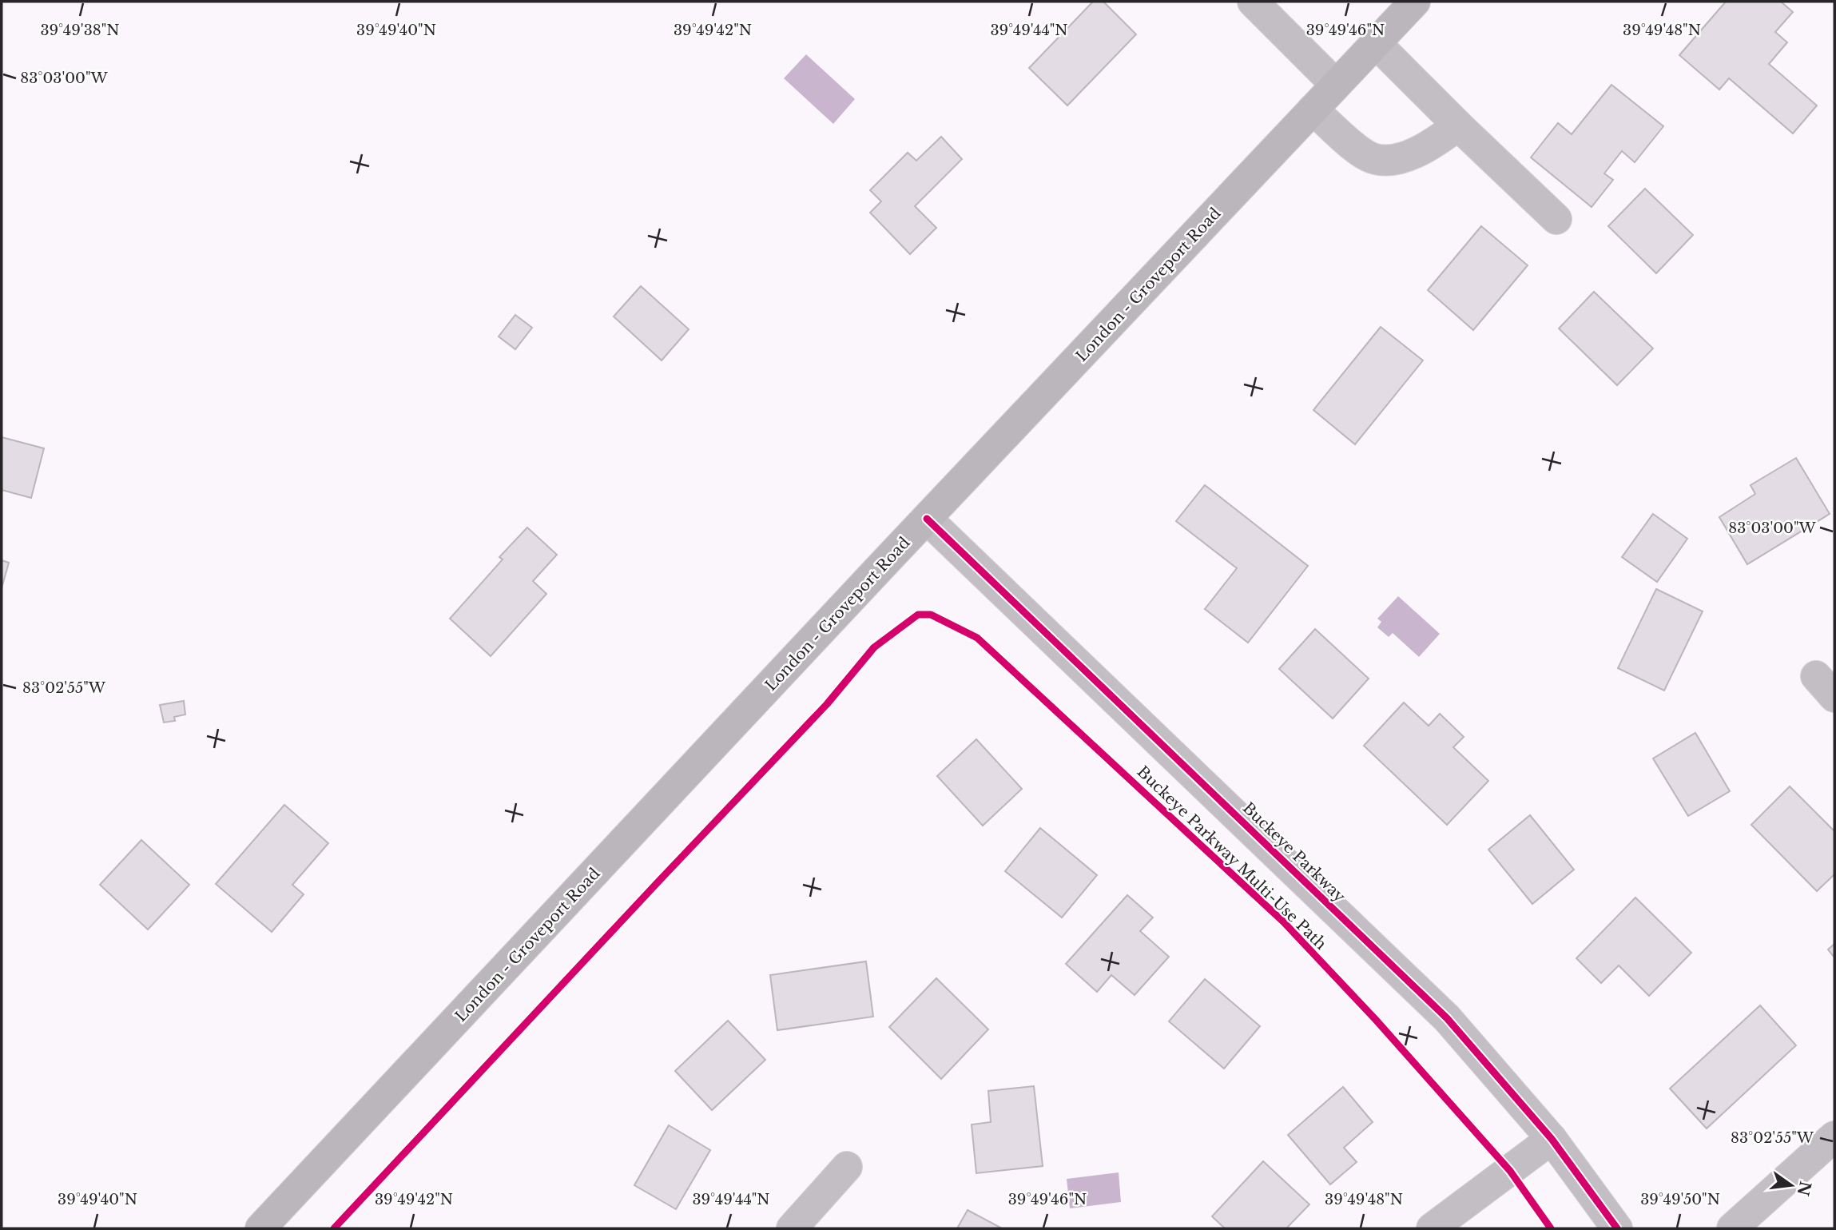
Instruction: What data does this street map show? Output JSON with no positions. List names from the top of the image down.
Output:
{
  "streets": {
    "main road": ["London - Groveport Road"],
    "street": ["Buckeye Parkway"],
    "cycle path": ["Buckeye Parkway Multi-Use Path"]
  },
  "crossings": [
    ["London - Groveport Road", "Buckeye Parkway"]
  ],
  "north": "right",
  "coordinates": [
    "39°49'38\"N",
    "39°49'40\"N",
    "39°49'42\"N",
    "39°49'44\"N",
    "39°49'46\"N",
    "39°49'48\"N",
    "83°03'00\"W",
    "83°02'55\"W",
    "39°49'50\"N"
  ]
}
